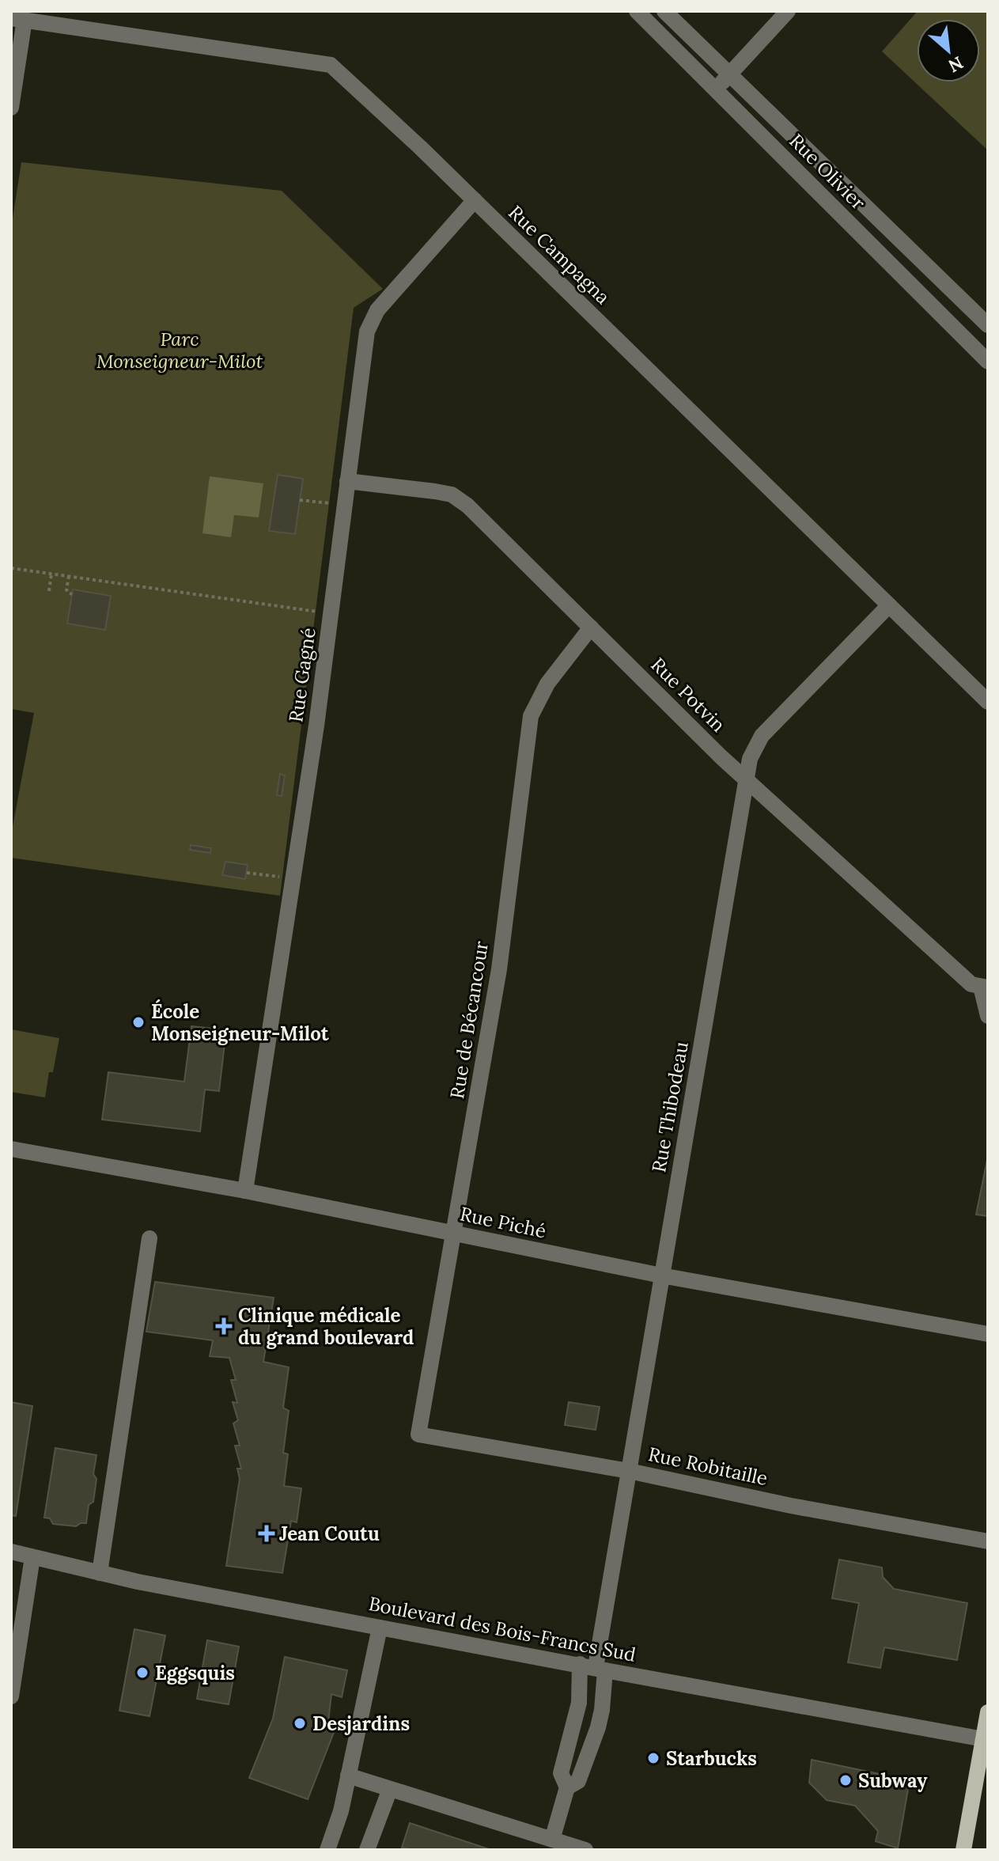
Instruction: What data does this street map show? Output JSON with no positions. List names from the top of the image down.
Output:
{
  "streets": {
    "street": [
      "Rue Olivier",
      "Rue Campagna",
      "Rue Gagné",
      "Rue Potvin",
      "Rue de Bécancour",
      "Rue Thibodeau",
      "Rue Piché",
      "Rue Robitaille",
      "Boulevard des Bois-Francs Sud"
    ]
  },
  "crossings": [
    ["Rue Campagna", "Rue Gagné"],
    ["Rue Campagna", "Rue Thibodeau"],
    ["Rue Gagné", "Rue Potvin"],
    ["Rue Gagné", "Rue Piché"],
    ["Rue Potvin", "Rue de Bécancour"],
    ["Rue Potvin", "Rue Thibodeau"],
    ["Rue de Bécancour", "Rue Piché"],
    ["Rue de Bécancour", "Rue Robitaille"],
    ["Rue Thibodeau", "Rue Piché"],
    ["Rue Thibodeau", "Rue Robitaille"],
    ["Rue Thibodeau", "Boulevard des Bois-Francs Sud"]
  ],
  "parks": ["Parc Monseigneur-Milot"],
  "places": {
    "other": [
      "École Monseigneur-Milot",
      "Eggsquis",
      "Desjardins",
      "Starbucks",
      "Subway"
    ],
    "health": ["Clinique médicale du grand boulevard", "Jean Coutu"]
  },
  "north": "bottom right"
}
